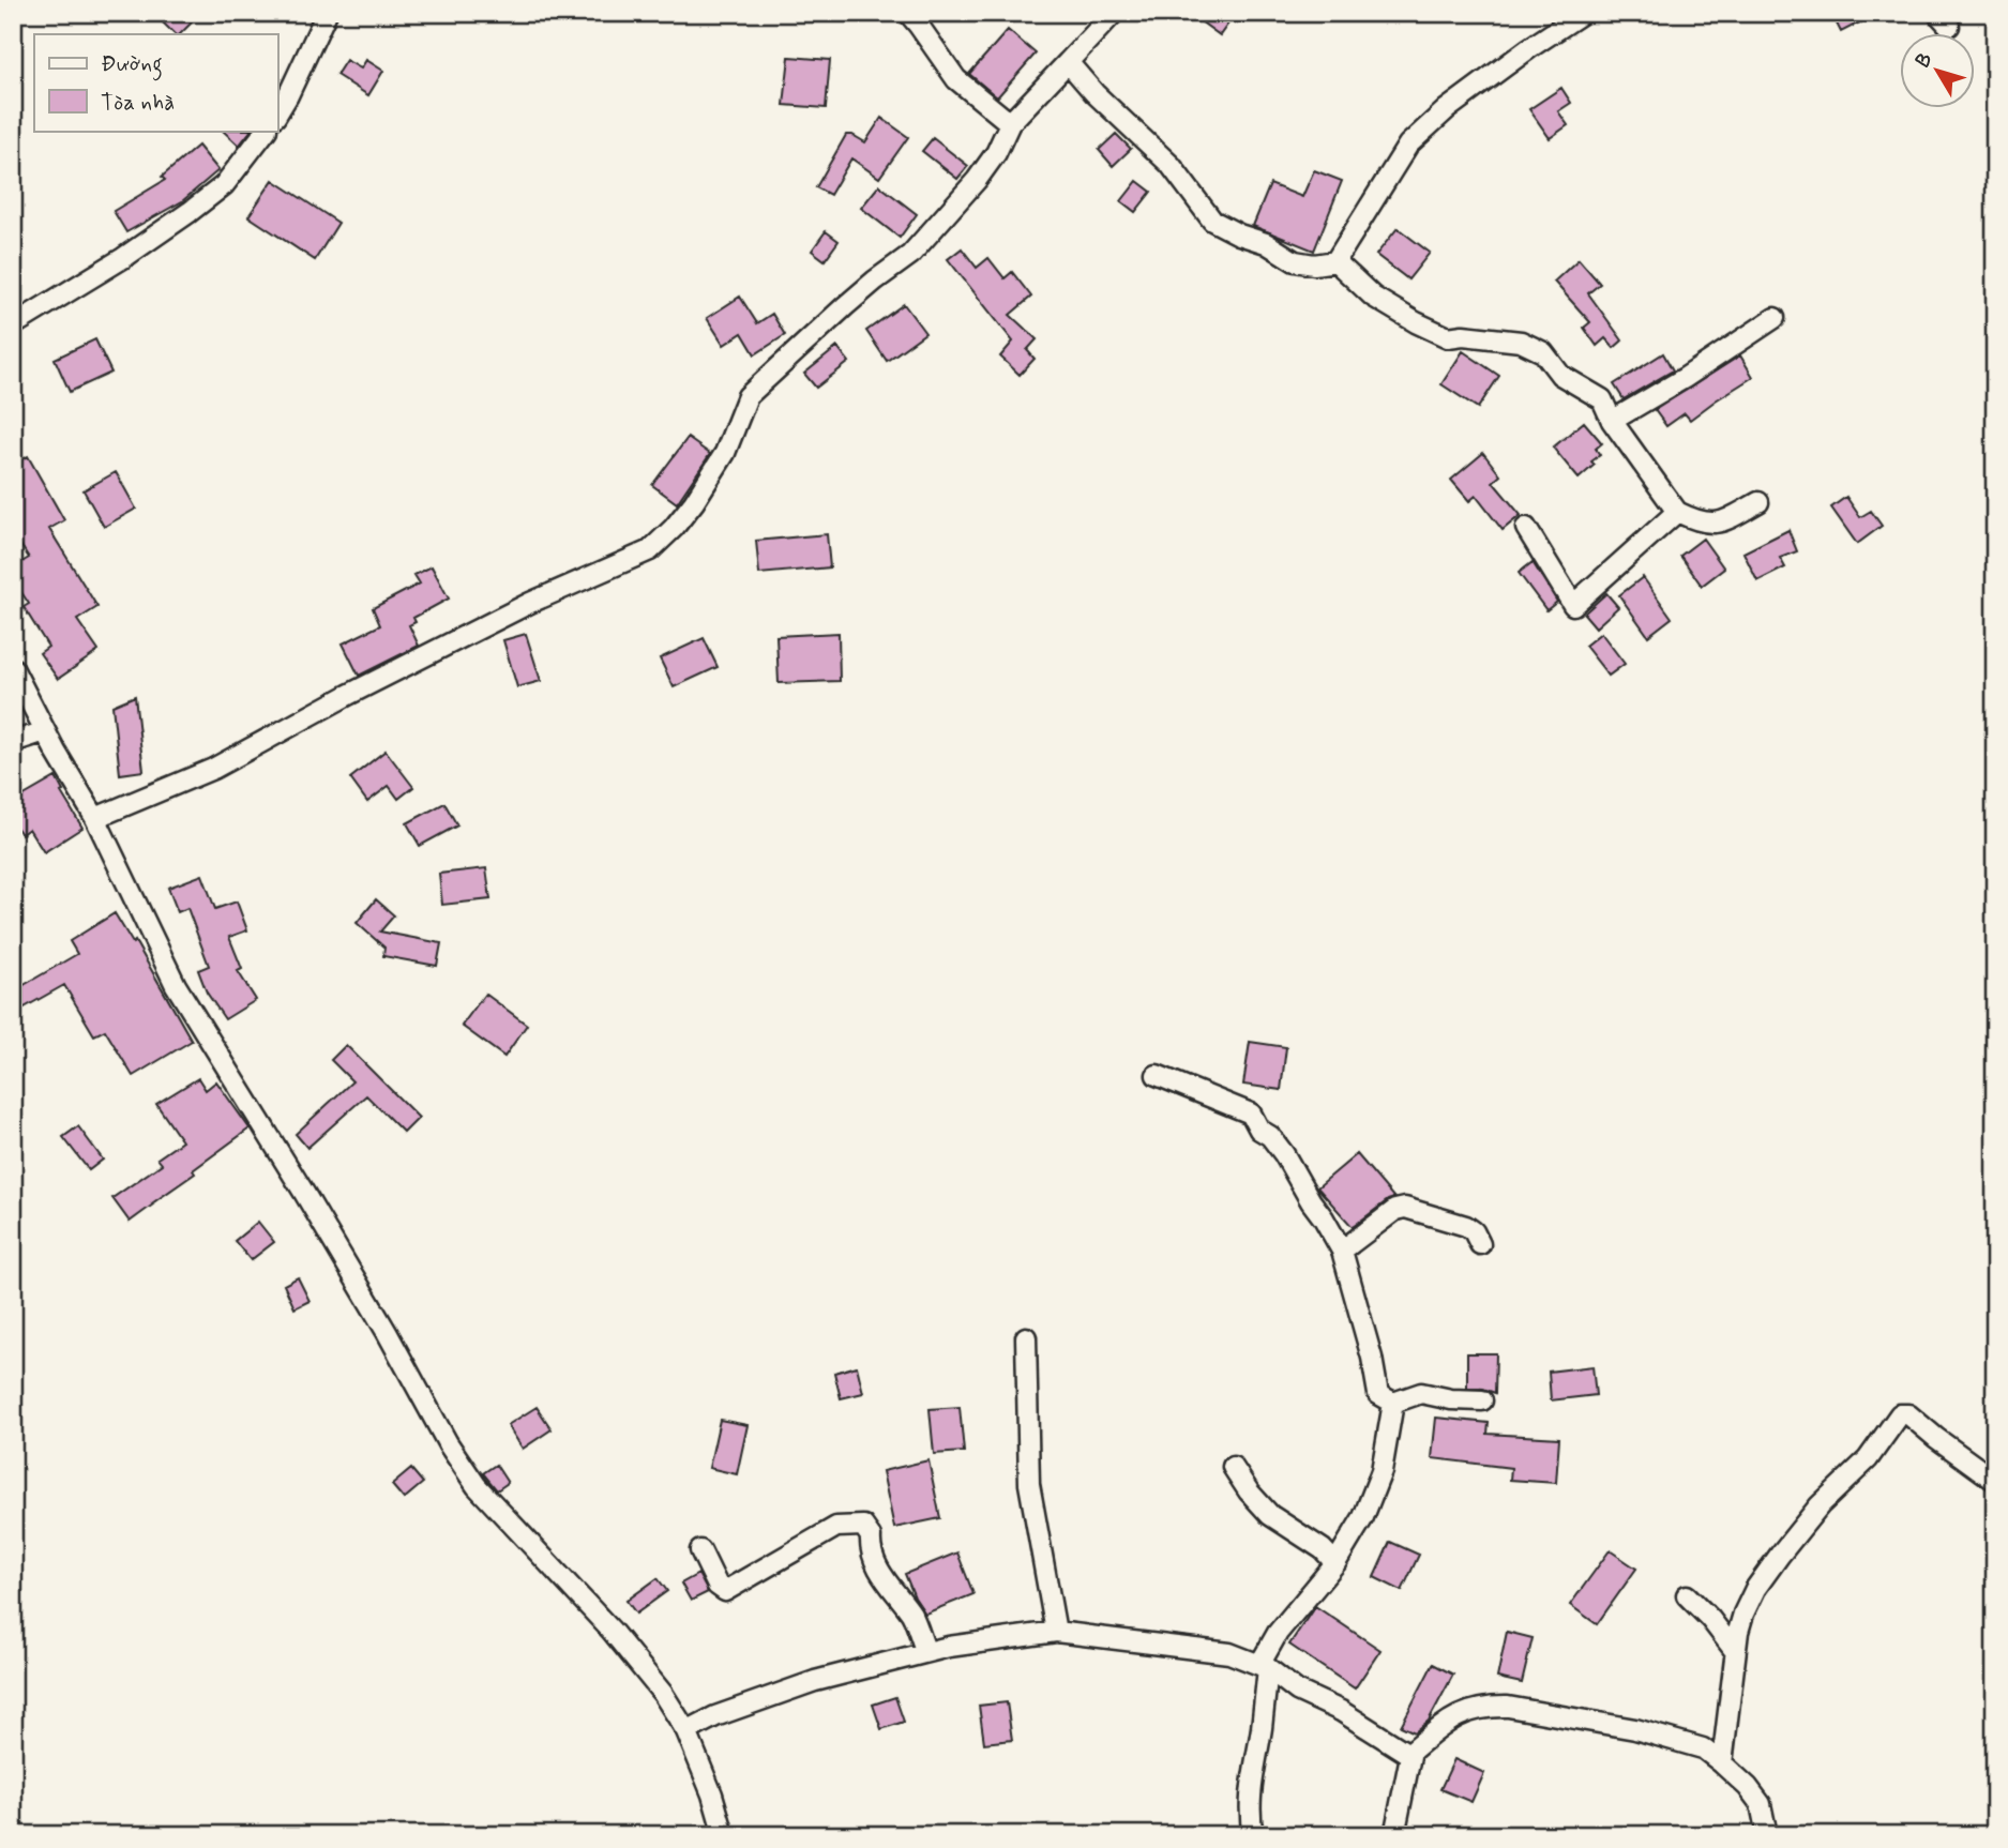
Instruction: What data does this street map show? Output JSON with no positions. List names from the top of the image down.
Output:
{
  "legend": ["Đường", "Tòa nhà"],
  "north": "top left"
}
